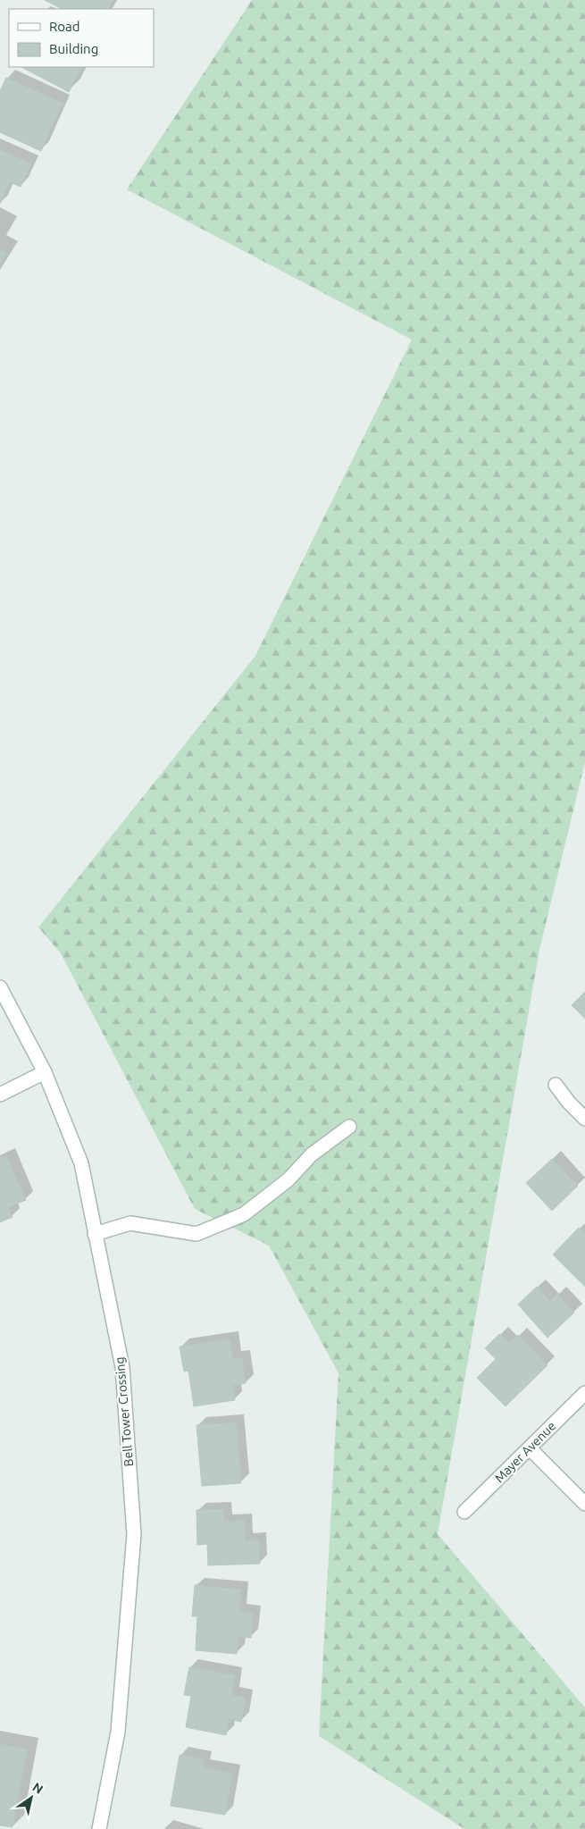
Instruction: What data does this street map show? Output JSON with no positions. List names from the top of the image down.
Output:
{
  "streets": {
    "street": ["Bell Tower Crossing", "Mayer Avenue"]
  },
  "legend": ["Road", "Building"],
  "north": "top right"
}
